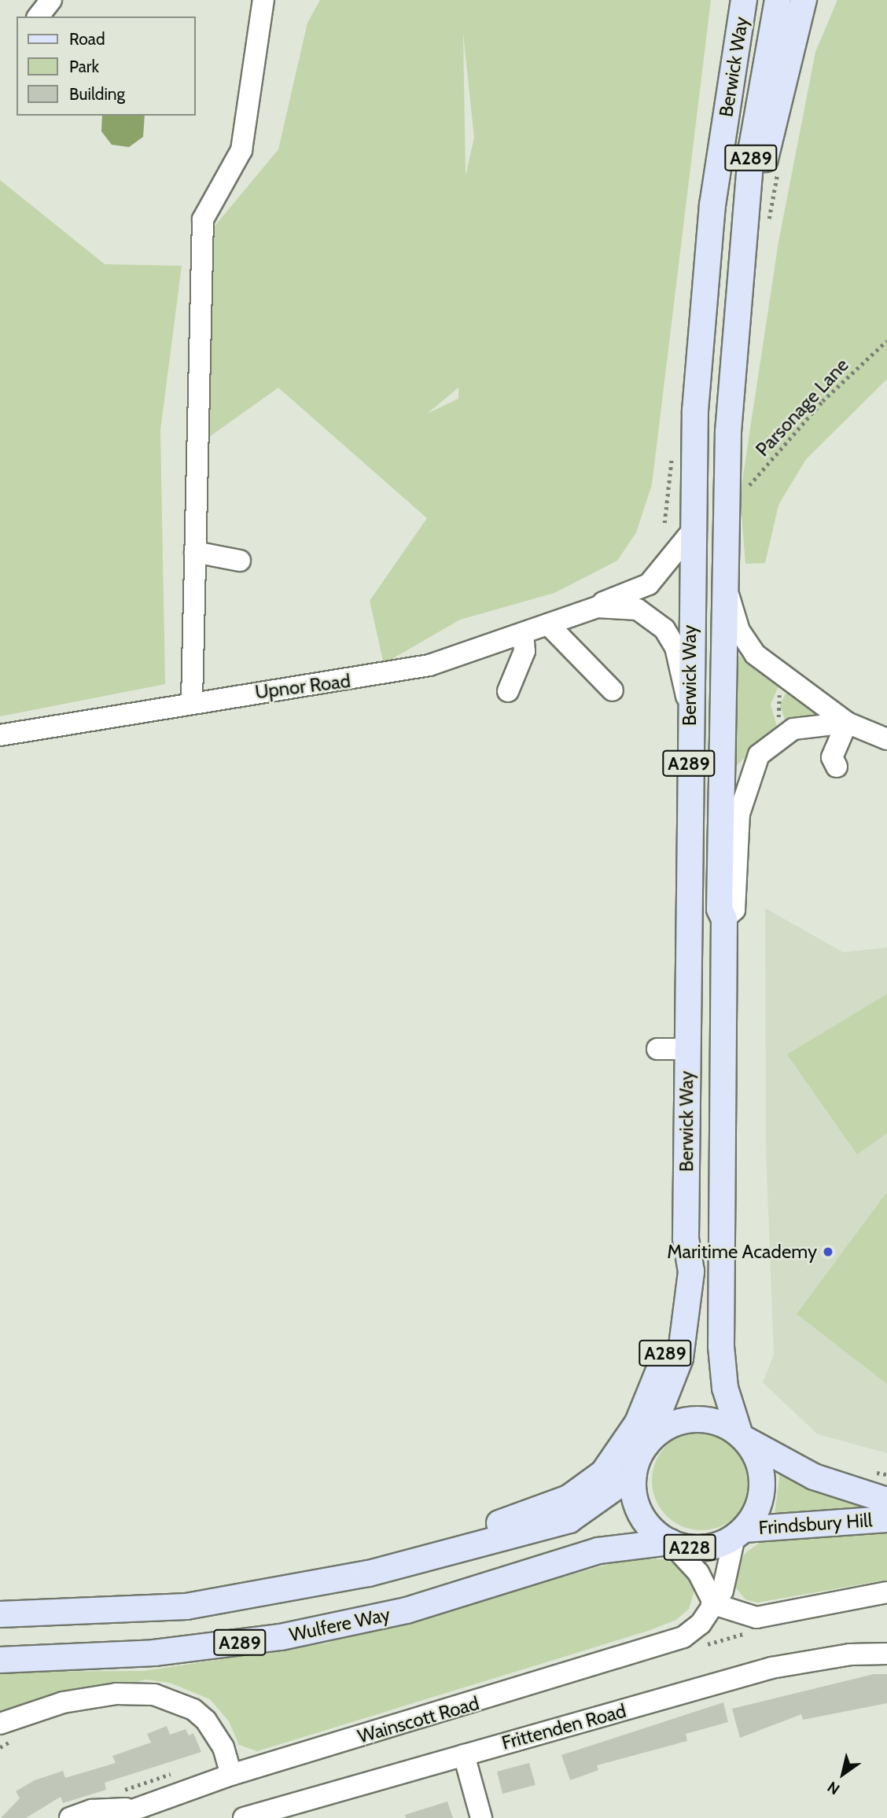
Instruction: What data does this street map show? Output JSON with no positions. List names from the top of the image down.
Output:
{
  "streets": {
    "main road": [
      "Berwick Way",
      "A289",
      "Frindsbury Hill",
      "A228",
      "Wulfere Way"
    ],
    "street": ["Upnor Road", "Wainscott Road", "Frittenden Road"],
    "path": ["Parsonage Lane"]
  },
  "crossings": [
    ["Berwick Way", "A289"],
    ["Berwick Way", "Upnor Road"],
    ["Berwick Way", "Frindsbury Hill"],
    ["Berwick Way", "A228"],
    ["Berwick Way", "Wulfere Way"],
    ["Berwick Way", "Wainscott Road"],
    ["A289", "Frindsbury Hill"],
    ["A289", "A228"],
    ["A289", "Wulfere Way"],
    ["A289", "Wainscott Road"],
    ["Frindsbury Hill", "A228"],
    ["Frindsbury Hill", "Wulfere Way"],
    ["Frindsbury Hill", "Wainscott Road"],
    ["A228", "Wulfere Way"],
    ["A228", "Wainscott Road"],
    ["Wulfere Way", "Wainscott Road"]
  ],
  "places": ["Maritime Academy"],
  "legend": ["Road", "Park", "Building"],
  "north": "bottom left"
}
